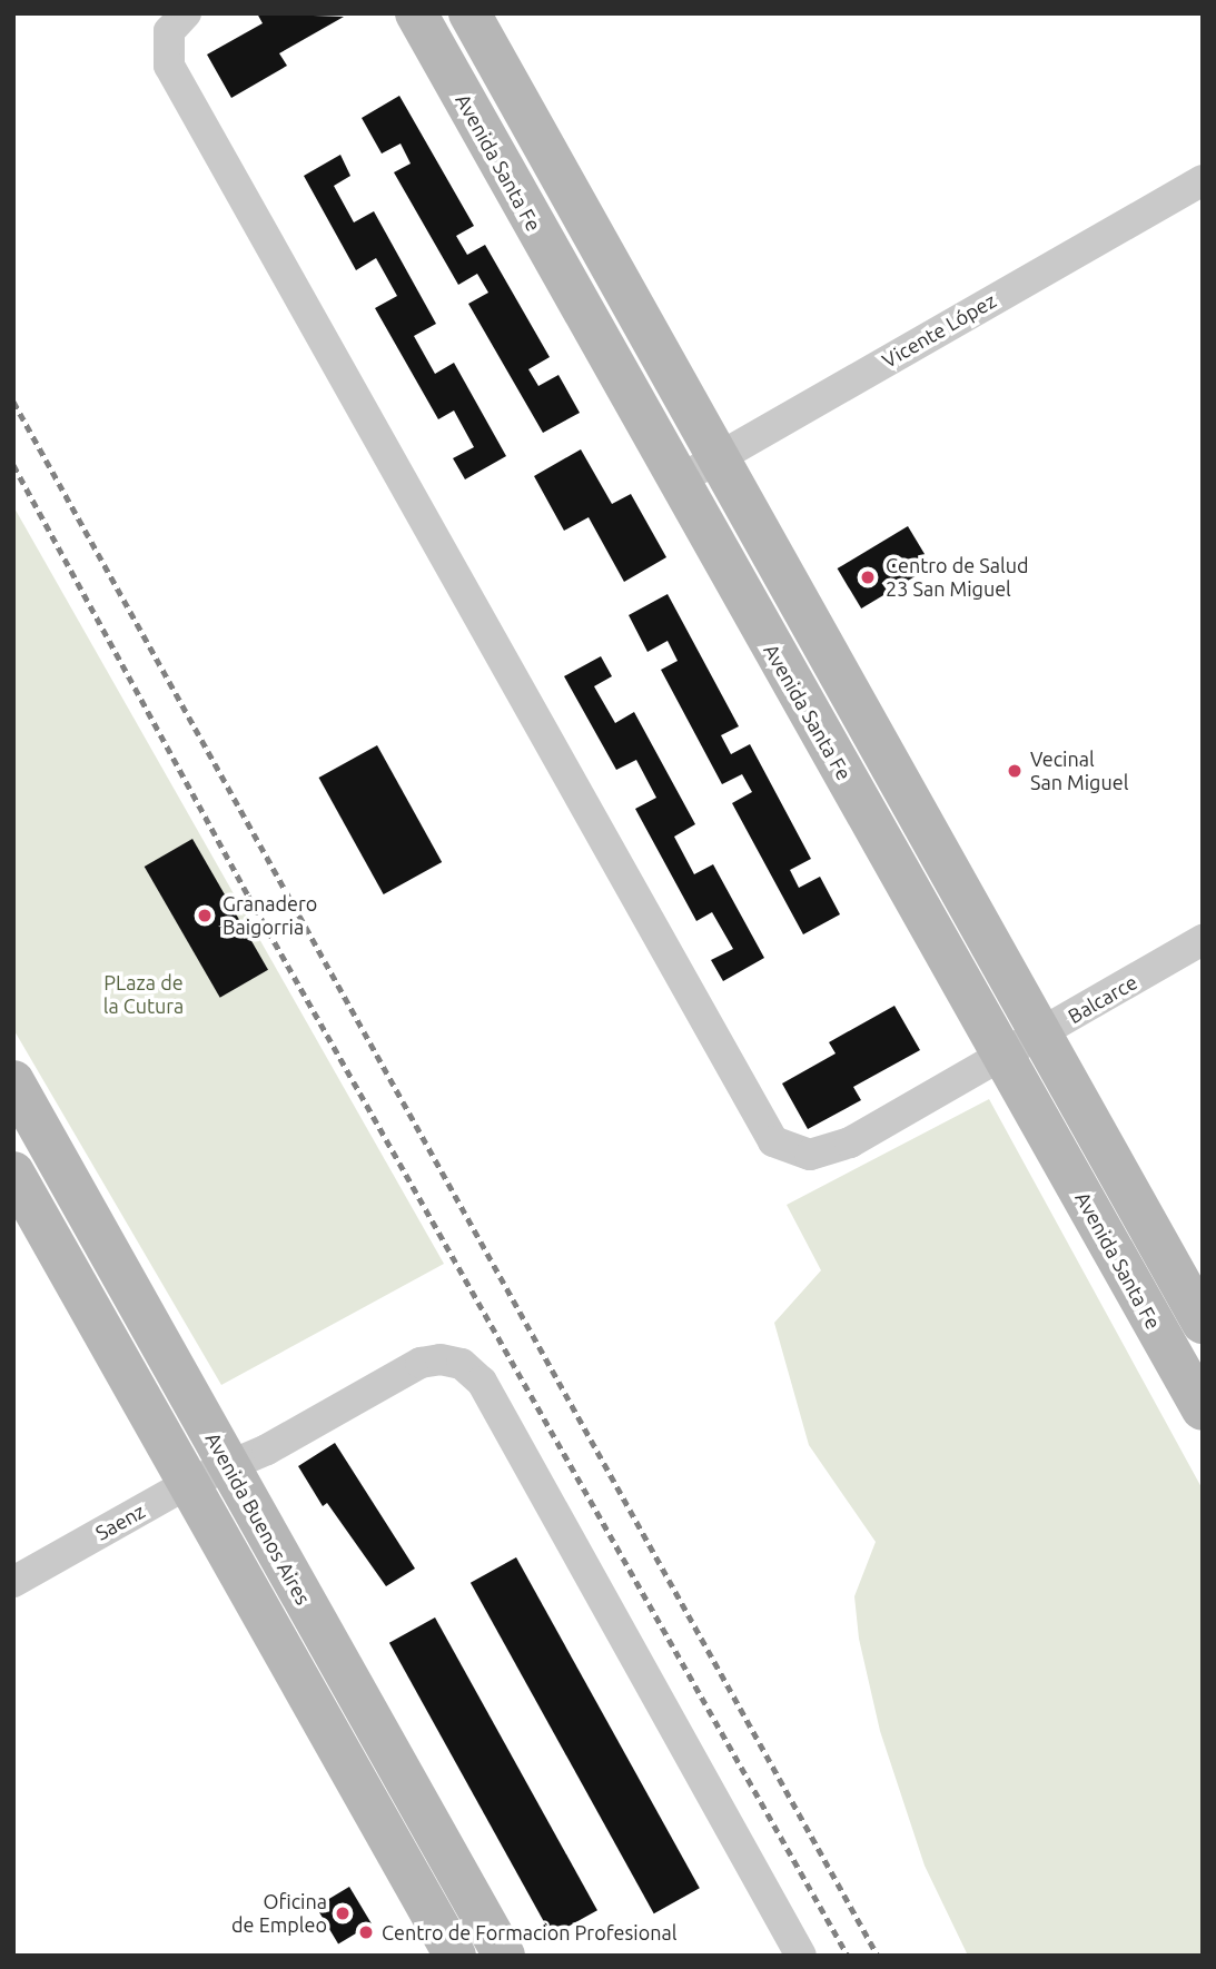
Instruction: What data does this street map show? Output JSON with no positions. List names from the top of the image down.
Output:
{
  "streets": {
    "main road": ["Avenida Santa Fe", "Avenida Buenos Aires"],
    "street": ["Vicente López", "Balcarce", "Saenz"]
  },
  "crossings": [
    ["Avenida Santa Fe", "Vicente López"],
    ["Avenida Santa Fe", "Balcarce"],
    ["Avenida Buenos Aires", "Saenz"]
  ],
  "parks": ["PLaza de la Cutura"],
  "places": [
    "Centro de Salud 23 San Miguel",
    "Vecinal San Miguel",
    "Granadero Baigorria",
    "Oficina de Empleo",
    "Centro de Formacion Profesional"
  ]
}
